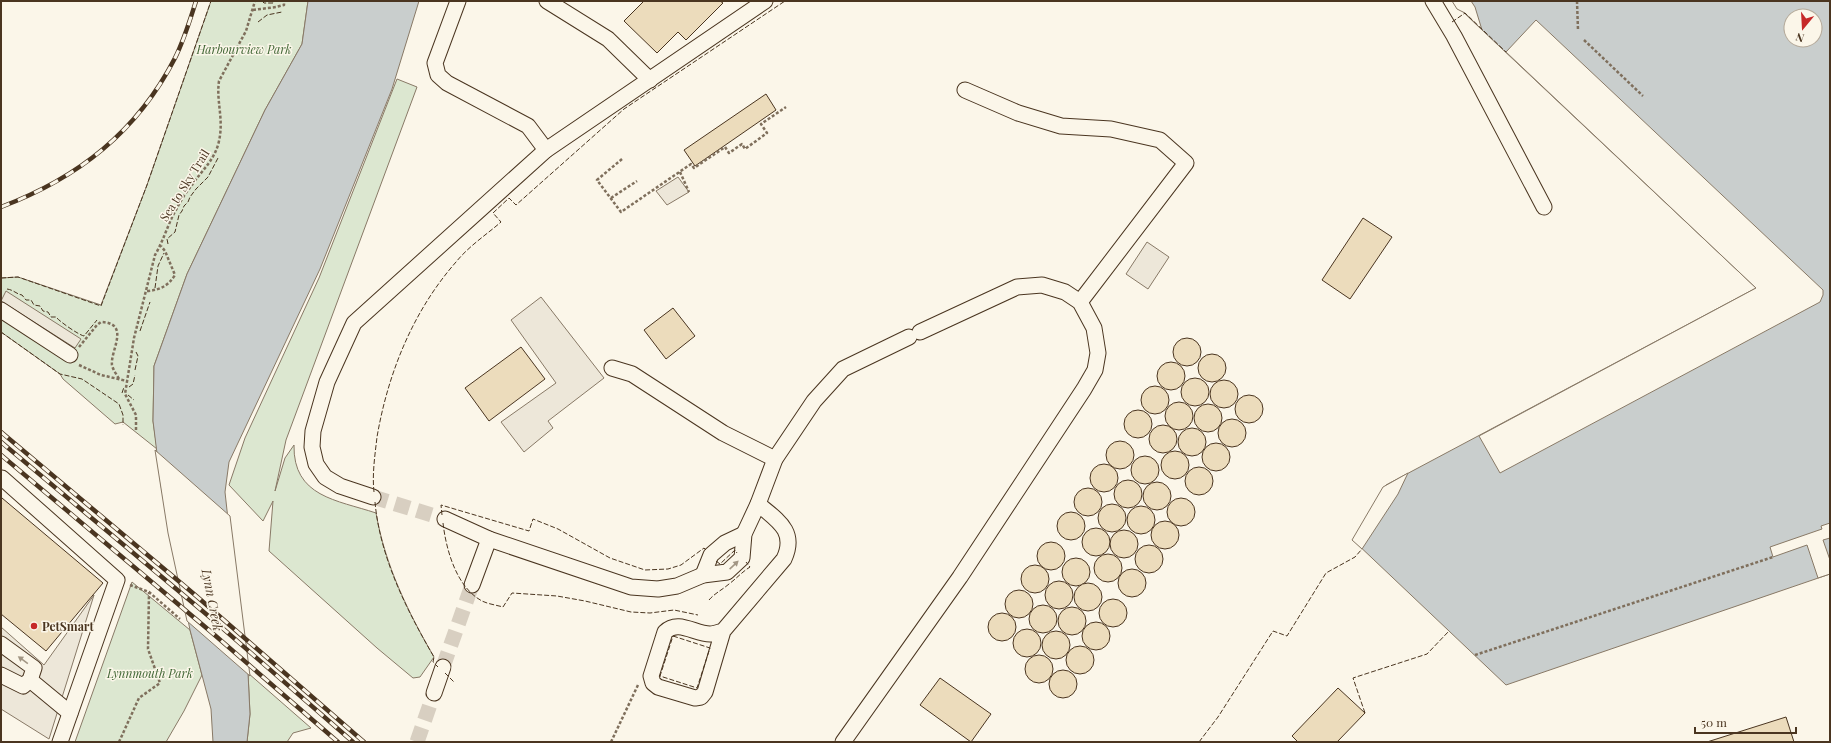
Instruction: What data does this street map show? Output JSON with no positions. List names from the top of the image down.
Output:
{
  "streets": {
    "path": ["Sea to Sky Trail"]
  },
  "water": ["Lynn Creek"],
  "parks": ["Harbourview Park", "Lynnmouth Park"],
  "places": ["PetSmart"],
  "scale_bar": "50 m",
  "north": "bottom"
}
